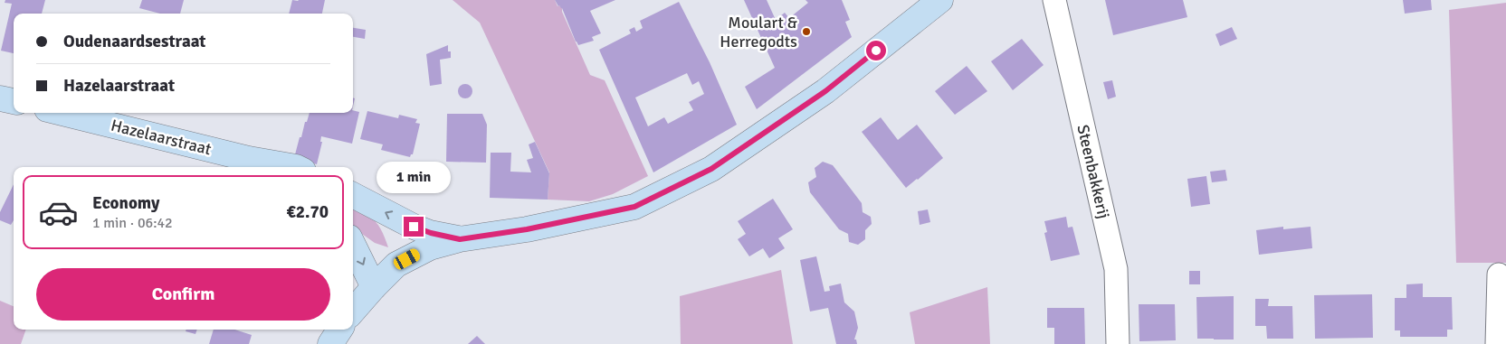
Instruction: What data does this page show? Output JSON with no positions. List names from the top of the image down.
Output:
{
  "streets": {
    "main road": ["Hazelaarstraat"],
    "street": ["Steenbakkerij"]
  },
  "places": ["Moulart & Herregodts"],
  "page": {
    "banner": ["Oudenaardsestraat", "Hazelaarstraat"],
    "bubble": "1 min",
    "list": [
      {
        "name": "Economy",
        "note": "1 min · 06:42",
        "value": "€2.70"
      }
    ],
    "buttons": "Confirm"
  }
}
